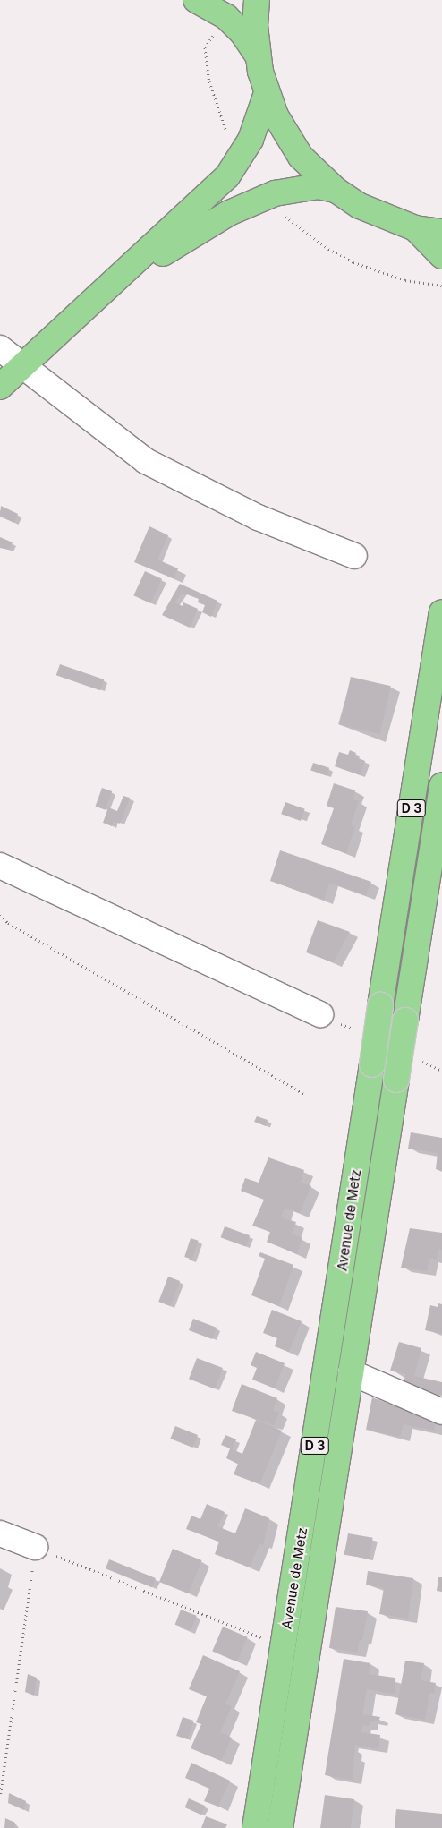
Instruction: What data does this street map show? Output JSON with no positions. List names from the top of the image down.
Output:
{
  "streets": {
    "main road": ["D 3", "Avenue de Metz"]
  }
}
